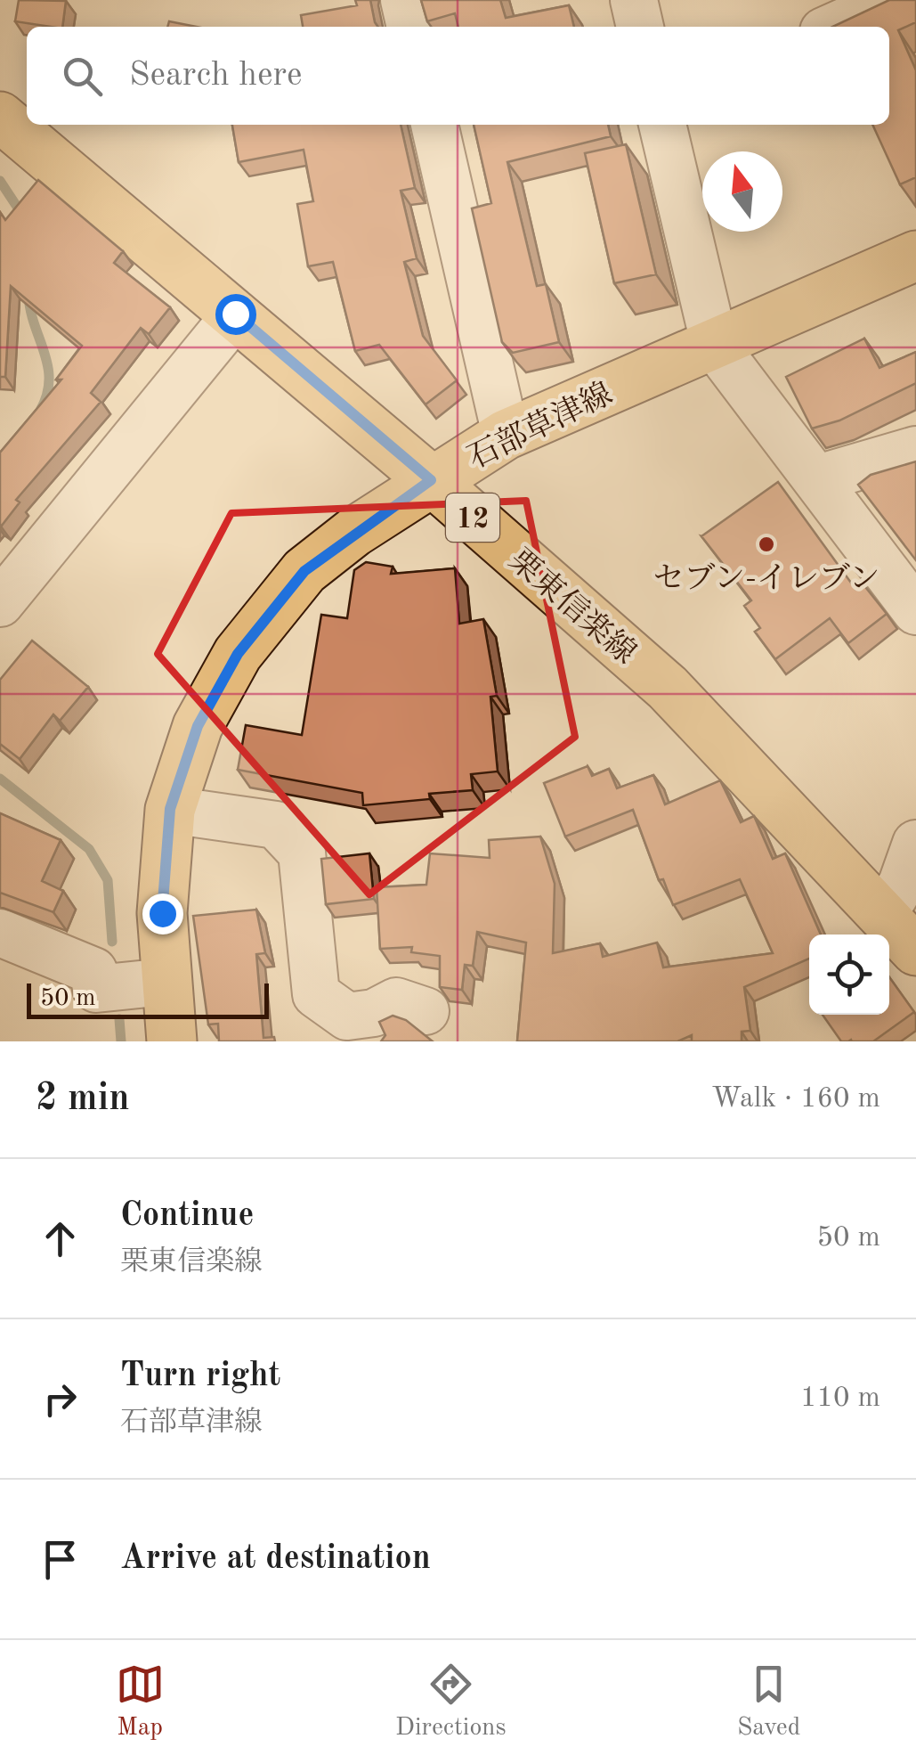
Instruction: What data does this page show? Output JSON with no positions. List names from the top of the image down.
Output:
{
  "streets": {
    "main road": ["石部草津線", "12", "栗東信楽線"]
  },
  "crossings": [
    ["石部草津線", "栗東信楽線"]
  ],
  "places": ["セブン-イレブン"],
  "scale_bar": "50 m",
  "north": "top",
  "page": {
    "search": "Search here",
    "scale": "50 m",
    "heading": ["2 min", "Walk · 160 m"],
    "list": [
      ["Continue", "栗東信楽線", "50 m"],
      ["Turn right", "石部草津線", "110 m"],
      "Arrive at destination"
    ],
    "nav": ["Map", "Directions", "Saved"]
  }
}
